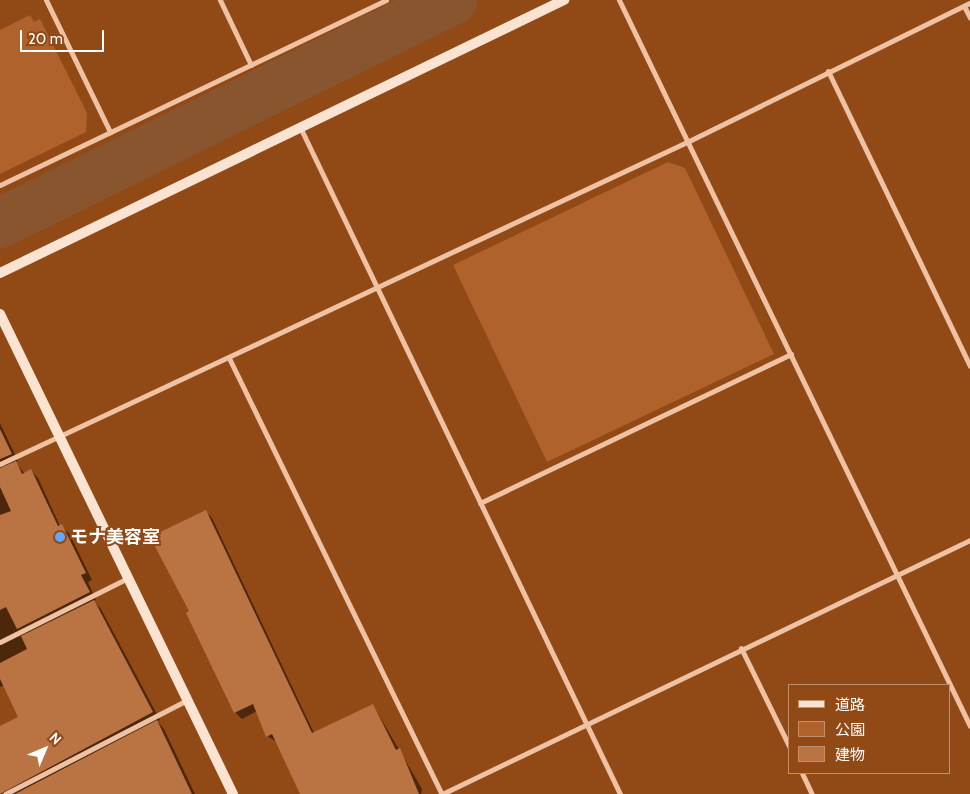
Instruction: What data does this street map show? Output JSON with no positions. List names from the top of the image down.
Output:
{
  "places": ["モナ美容室"],
  "legend": ["道路", "公園", "建物"],
  "scale_bar": "20 m",
  "north": "top right"
}
